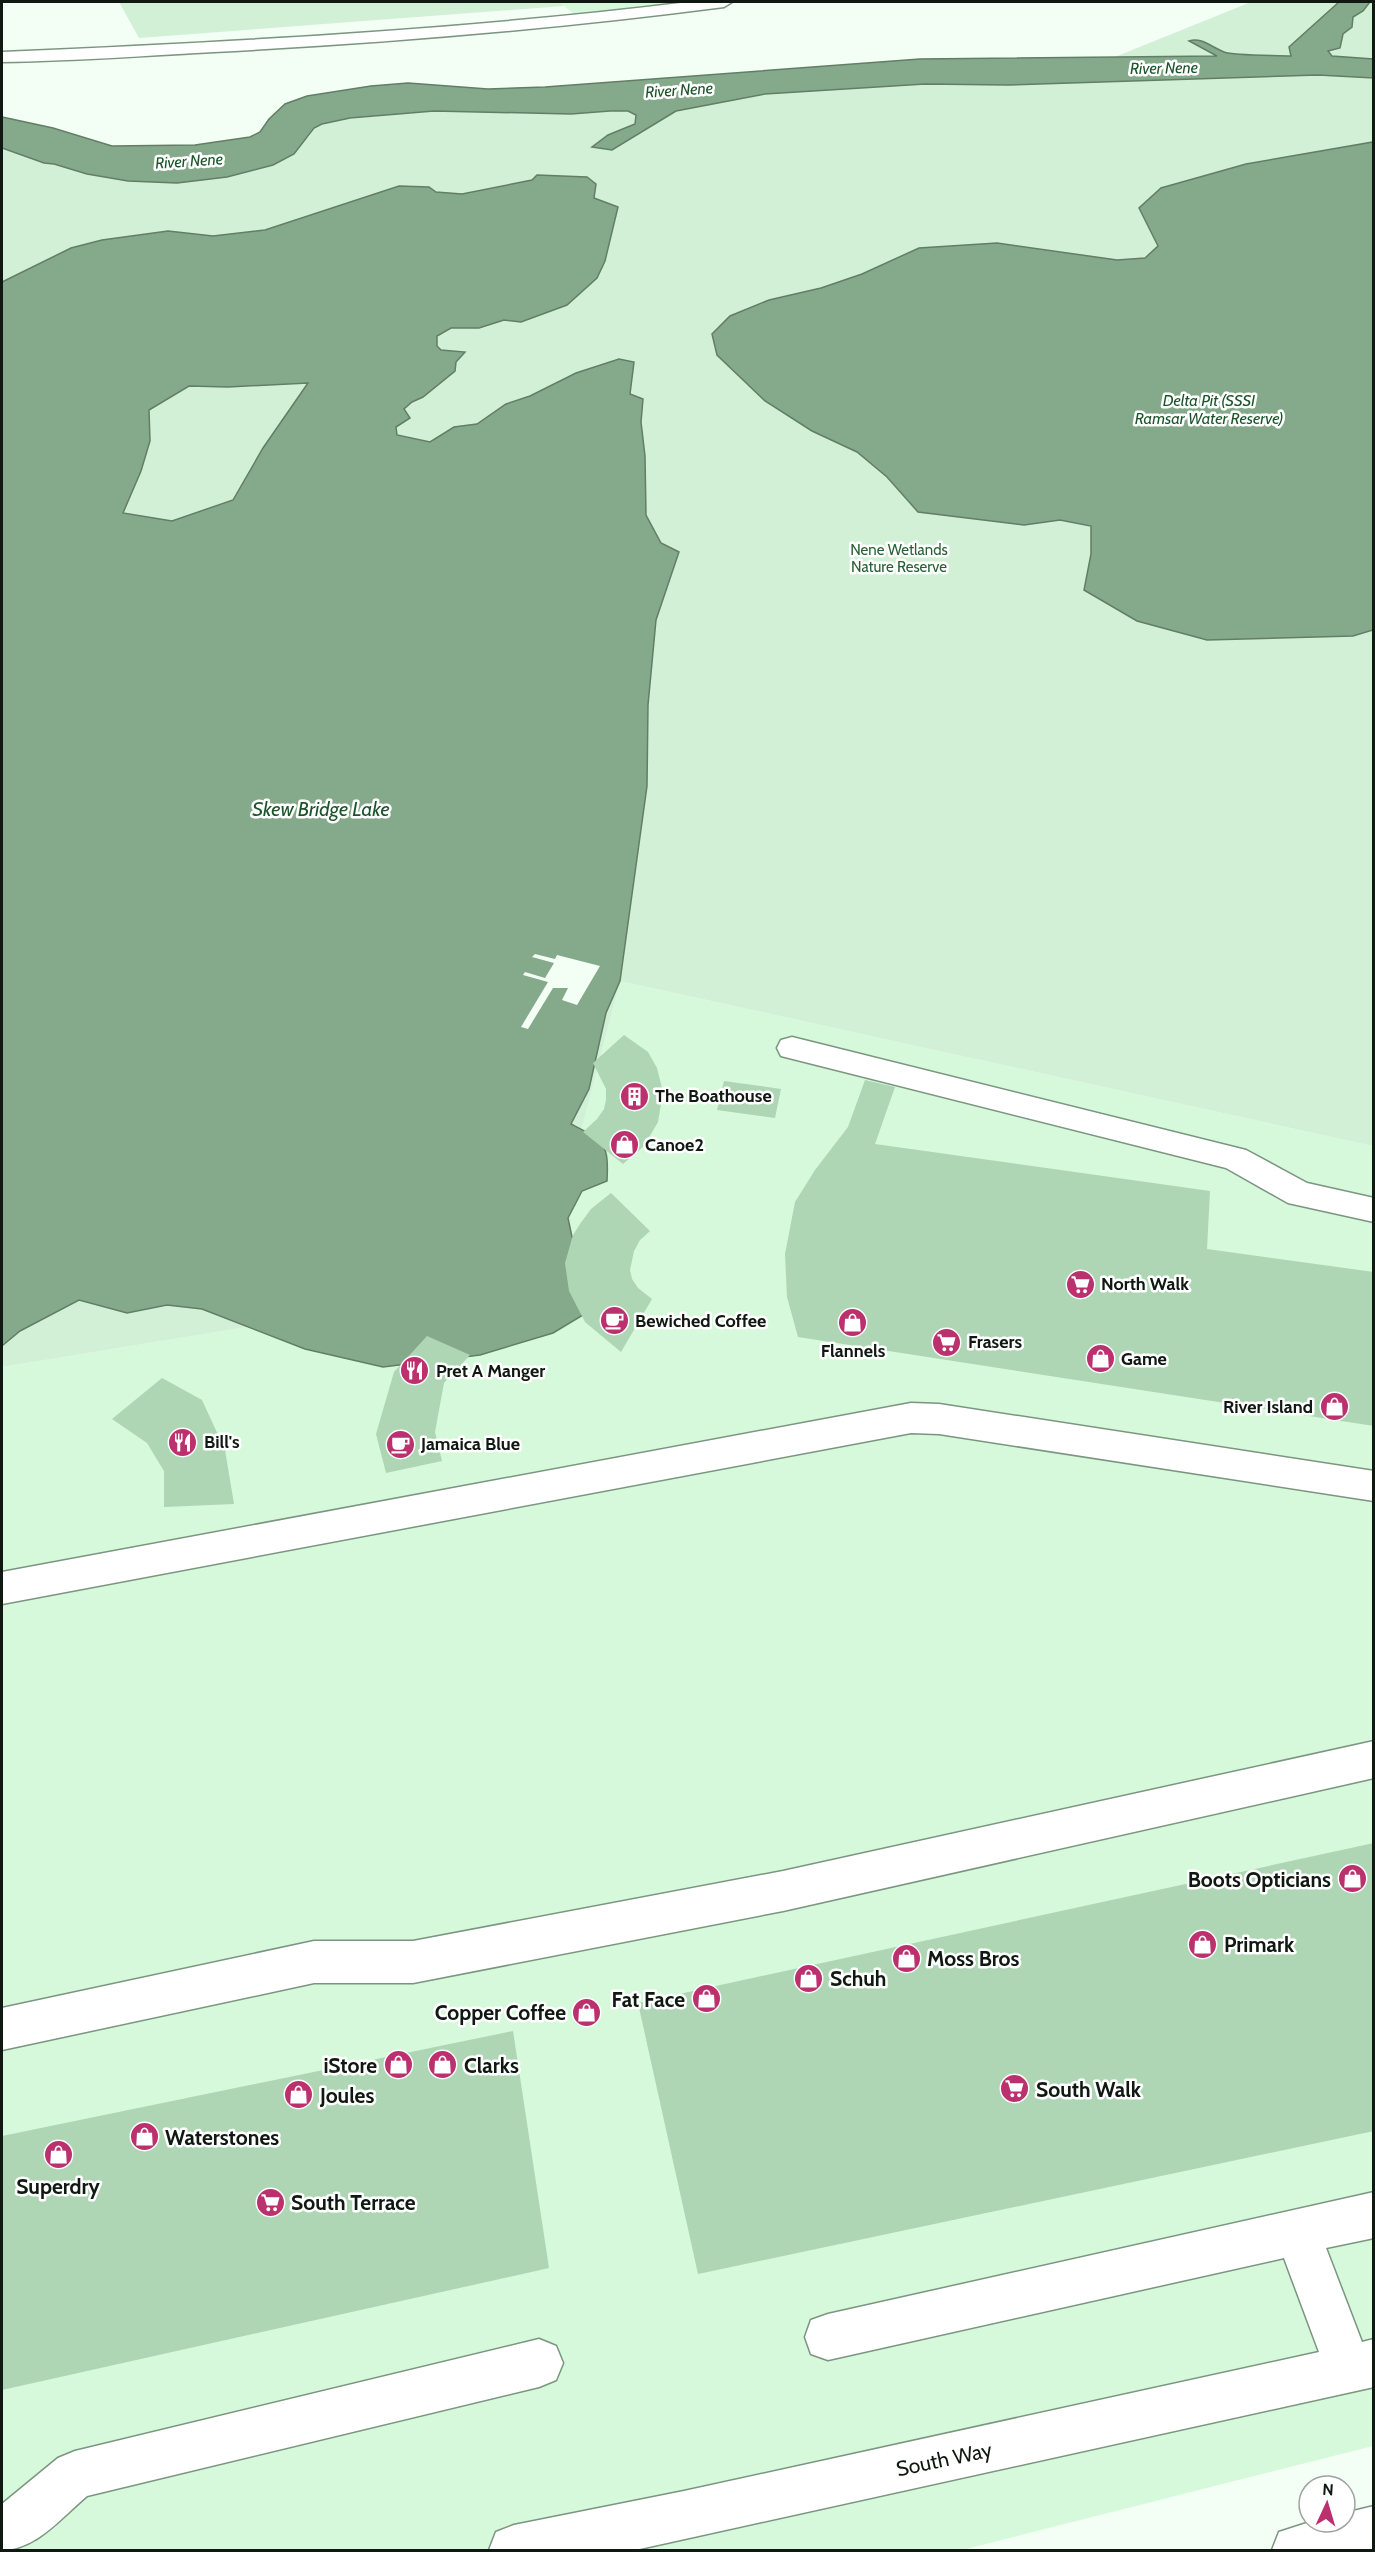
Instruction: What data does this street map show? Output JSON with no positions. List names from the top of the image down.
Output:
{
  "streets": {
    "main road": ["South Way"]
  },
  "water": ["River Nene", "Delta Pit (SSSI Ramsar Water Reserve)", "Skew Bridge Lake"],
  "parks": ["Nene Wetlands Nature Reserve"],
  "places": {
    "building": ["The Boathouse"],
    "shop": [
      "Canoe2",
      "Flannels",
      "Game",
      "River Island",
      "Boots Opticians",
      "Primark",
      "Moss Bros",
      "Schuh",
      "Fat Face",
      "Copper Coffee",
      "iStore",
      "Clarks",
      "Joules",
      "Waterstones",
      "Superdry"
    ],
    "supermarket": [
      "North Walk",
      "Frasers",
      "South Walk",
      "South Terrace"
    ],
    "cafe": ["Bewiched Coffee", "Jamaica Blue"],
    "restaurant": ["Pret A Manger", "Bill's"]
  },
  "north": "top"
}
